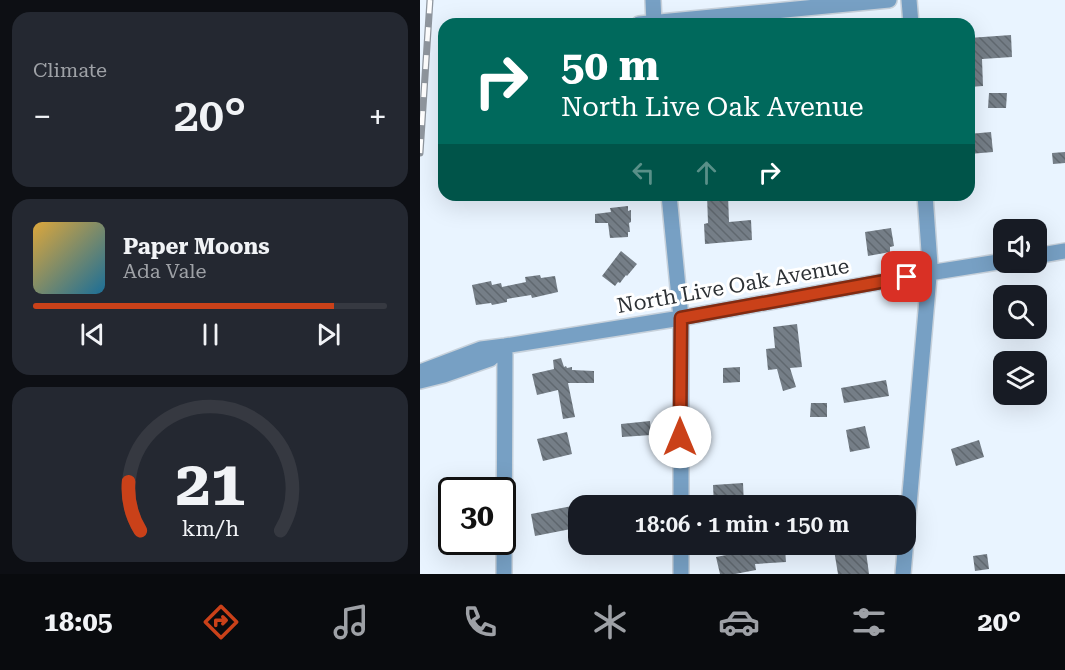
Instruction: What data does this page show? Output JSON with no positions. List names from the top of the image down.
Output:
{
  "streets": {
    "street": ["North Live Oak Avenue"]
  },
  "page": {
    "tile": "Climate",
    "turn": ["50 m", "North Live Oak Avenue"],
    "heat": ["−", "20°", "+"],
    "song": ["Paper Moons", "Ada Vale"],
    "limit": "30",
    "trip": "18:06 · 1 min · 150 m",
    "tabs": ["18:05", "20°"],
    "gauge": ["21", "km/h"]
  }
}
